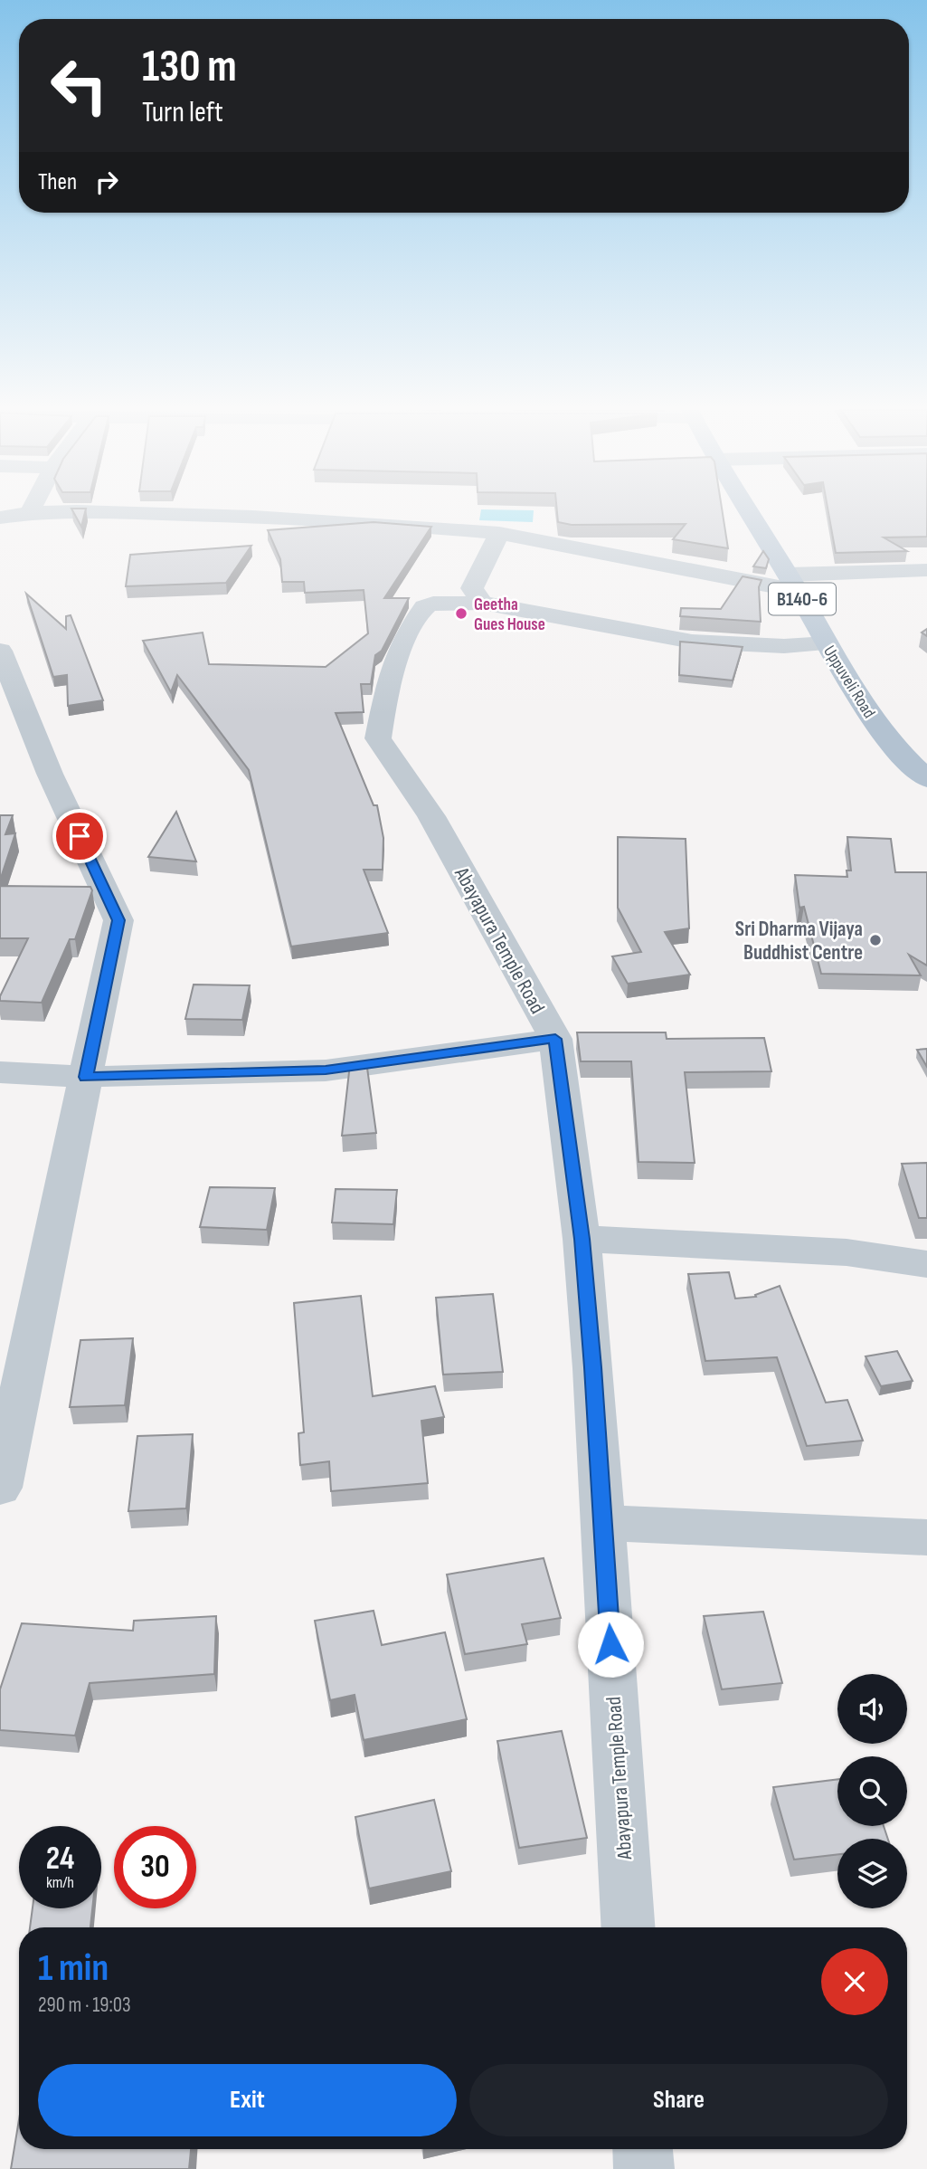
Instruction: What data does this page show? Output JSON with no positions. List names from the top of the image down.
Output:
{
  "streets": {
    "main road": ["B140-6", "Uppuveli Road"],
    "street": ["Abayapura Temple Road"]
  },
  "crossings": [
    ["Uppuveli Road", "Abayapura Temple Road"]
  ],
  "places": ["Geetha Gues House", "Sri Dharma Vijaya Buddhist Centre"],
  "page": {
    "turn": ["130 m", "Turn left"],
    "then": "Then",
    "speed": "24 km/h",
    "limit": "30",
    "heading": ["1 min", "290 m · 19:03"],
    "buttons": ["Exit", "Share"]
  }
}
